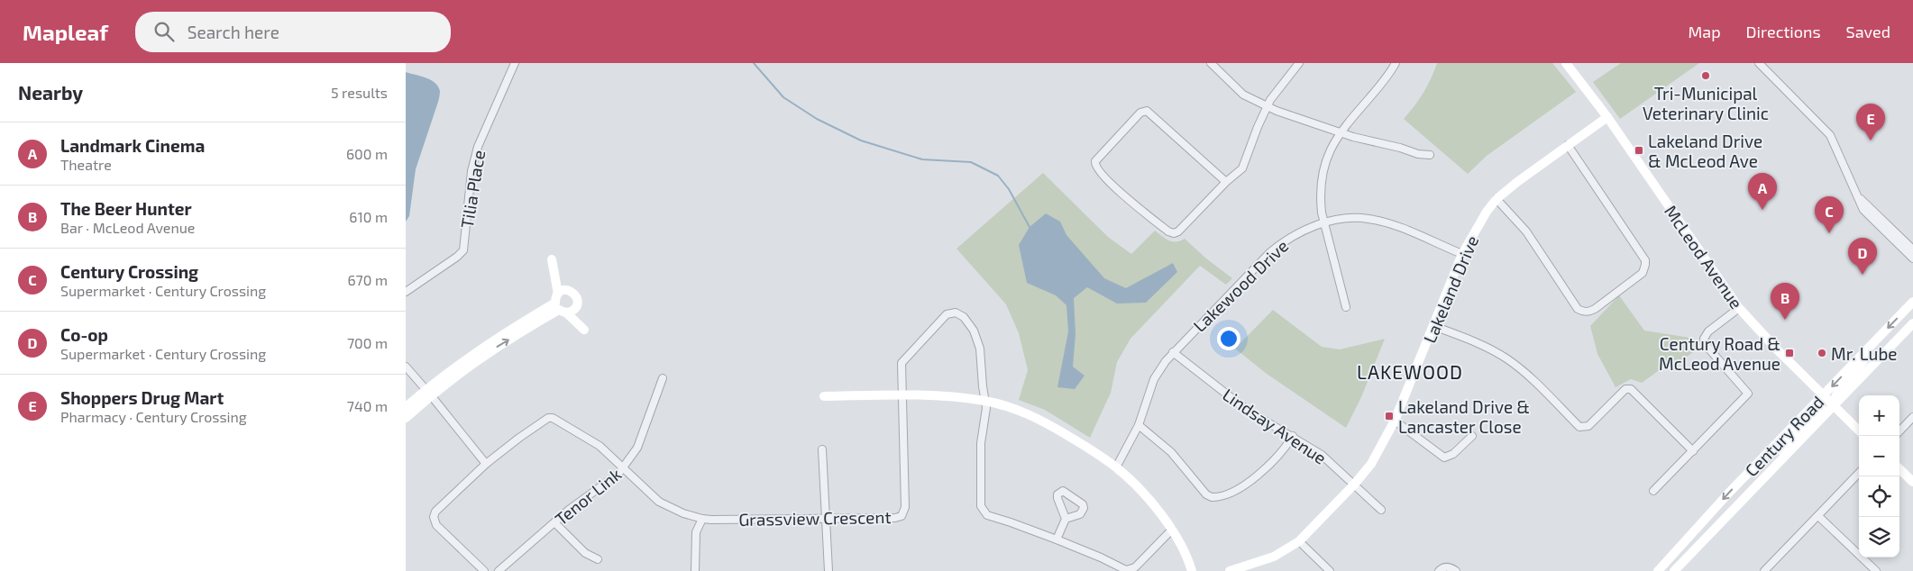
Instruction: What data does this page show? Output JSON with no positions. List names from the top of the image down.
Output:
{
  "streets": {
    "street": [
      "Tilia Place",
      "McLeod Avenue",
      "Lakewood Drive",
      "Lakeland Drive",
      "Lindsay Avenue",
      "Century Road",
      "Tenor Link",
      "Grassview Crescent"
    ]
  },
  "crossings": [
    ["McLeod Avenue", "Lakeland Drive"],
    ["McLeod Avenue", "Century Road"],
    ["Lakewood Drive", "Lakeland Drive"],
    ["Lakewood Drive", "Lindsay Avenue"],
    ["Lakeland Drive", "Lindsay Avenue"],
    ["Tenor Link", "Grassview Crescent"]
  ],
  "districts": ["LAKEWOOD"],
  "places": {
    "other": ["Tri-Municipal Veterinary Clinic", "Mr. Lube"],
    "transit": ["Lakeland Drive & McLeod Ave", "Century Road & McLeod Avenue", "Lakeland Drive & Lancaster Close"]
  },
  "page": {
    "header": "Mapleaf",
    "search": "Search here",
    "nav": ["Map", "Directions", "Saved"],
    "heading": ["Nearby", "5 results"],
    "pins": [
      "E",
      "A",
      "C",
      "D",
      "B"
    ],
    "list": [
      {
        "mark": "A",
        "name": "Landmark Cinema",
        "note": "Theatre",
        "value": "600 m"
      },
      {
        "mark": "B",
        "name": "The Beer Hunter",
        "note": "Bar · McLeod Avenue",
        "value": "610 m"
      },
      {
        "mark": "C",
        "name": "Century Crossing",
        "note": "Supermarket · Century Crossing",
        "value": "670 m"
      },
      {
        "mark": "D",
        "name": "Co-op",
        "note": "Supermarket · Century Crossing",
        "value": "700 m"
      },
      {
        "mark": "E",
        "name": "Shoppers Drug Mart",
        "note": "Pharmacy · Century Crossing",
        "value": "740 m"
      }
    ],
    "map_buttons": ["+", "−"]
  }
}
